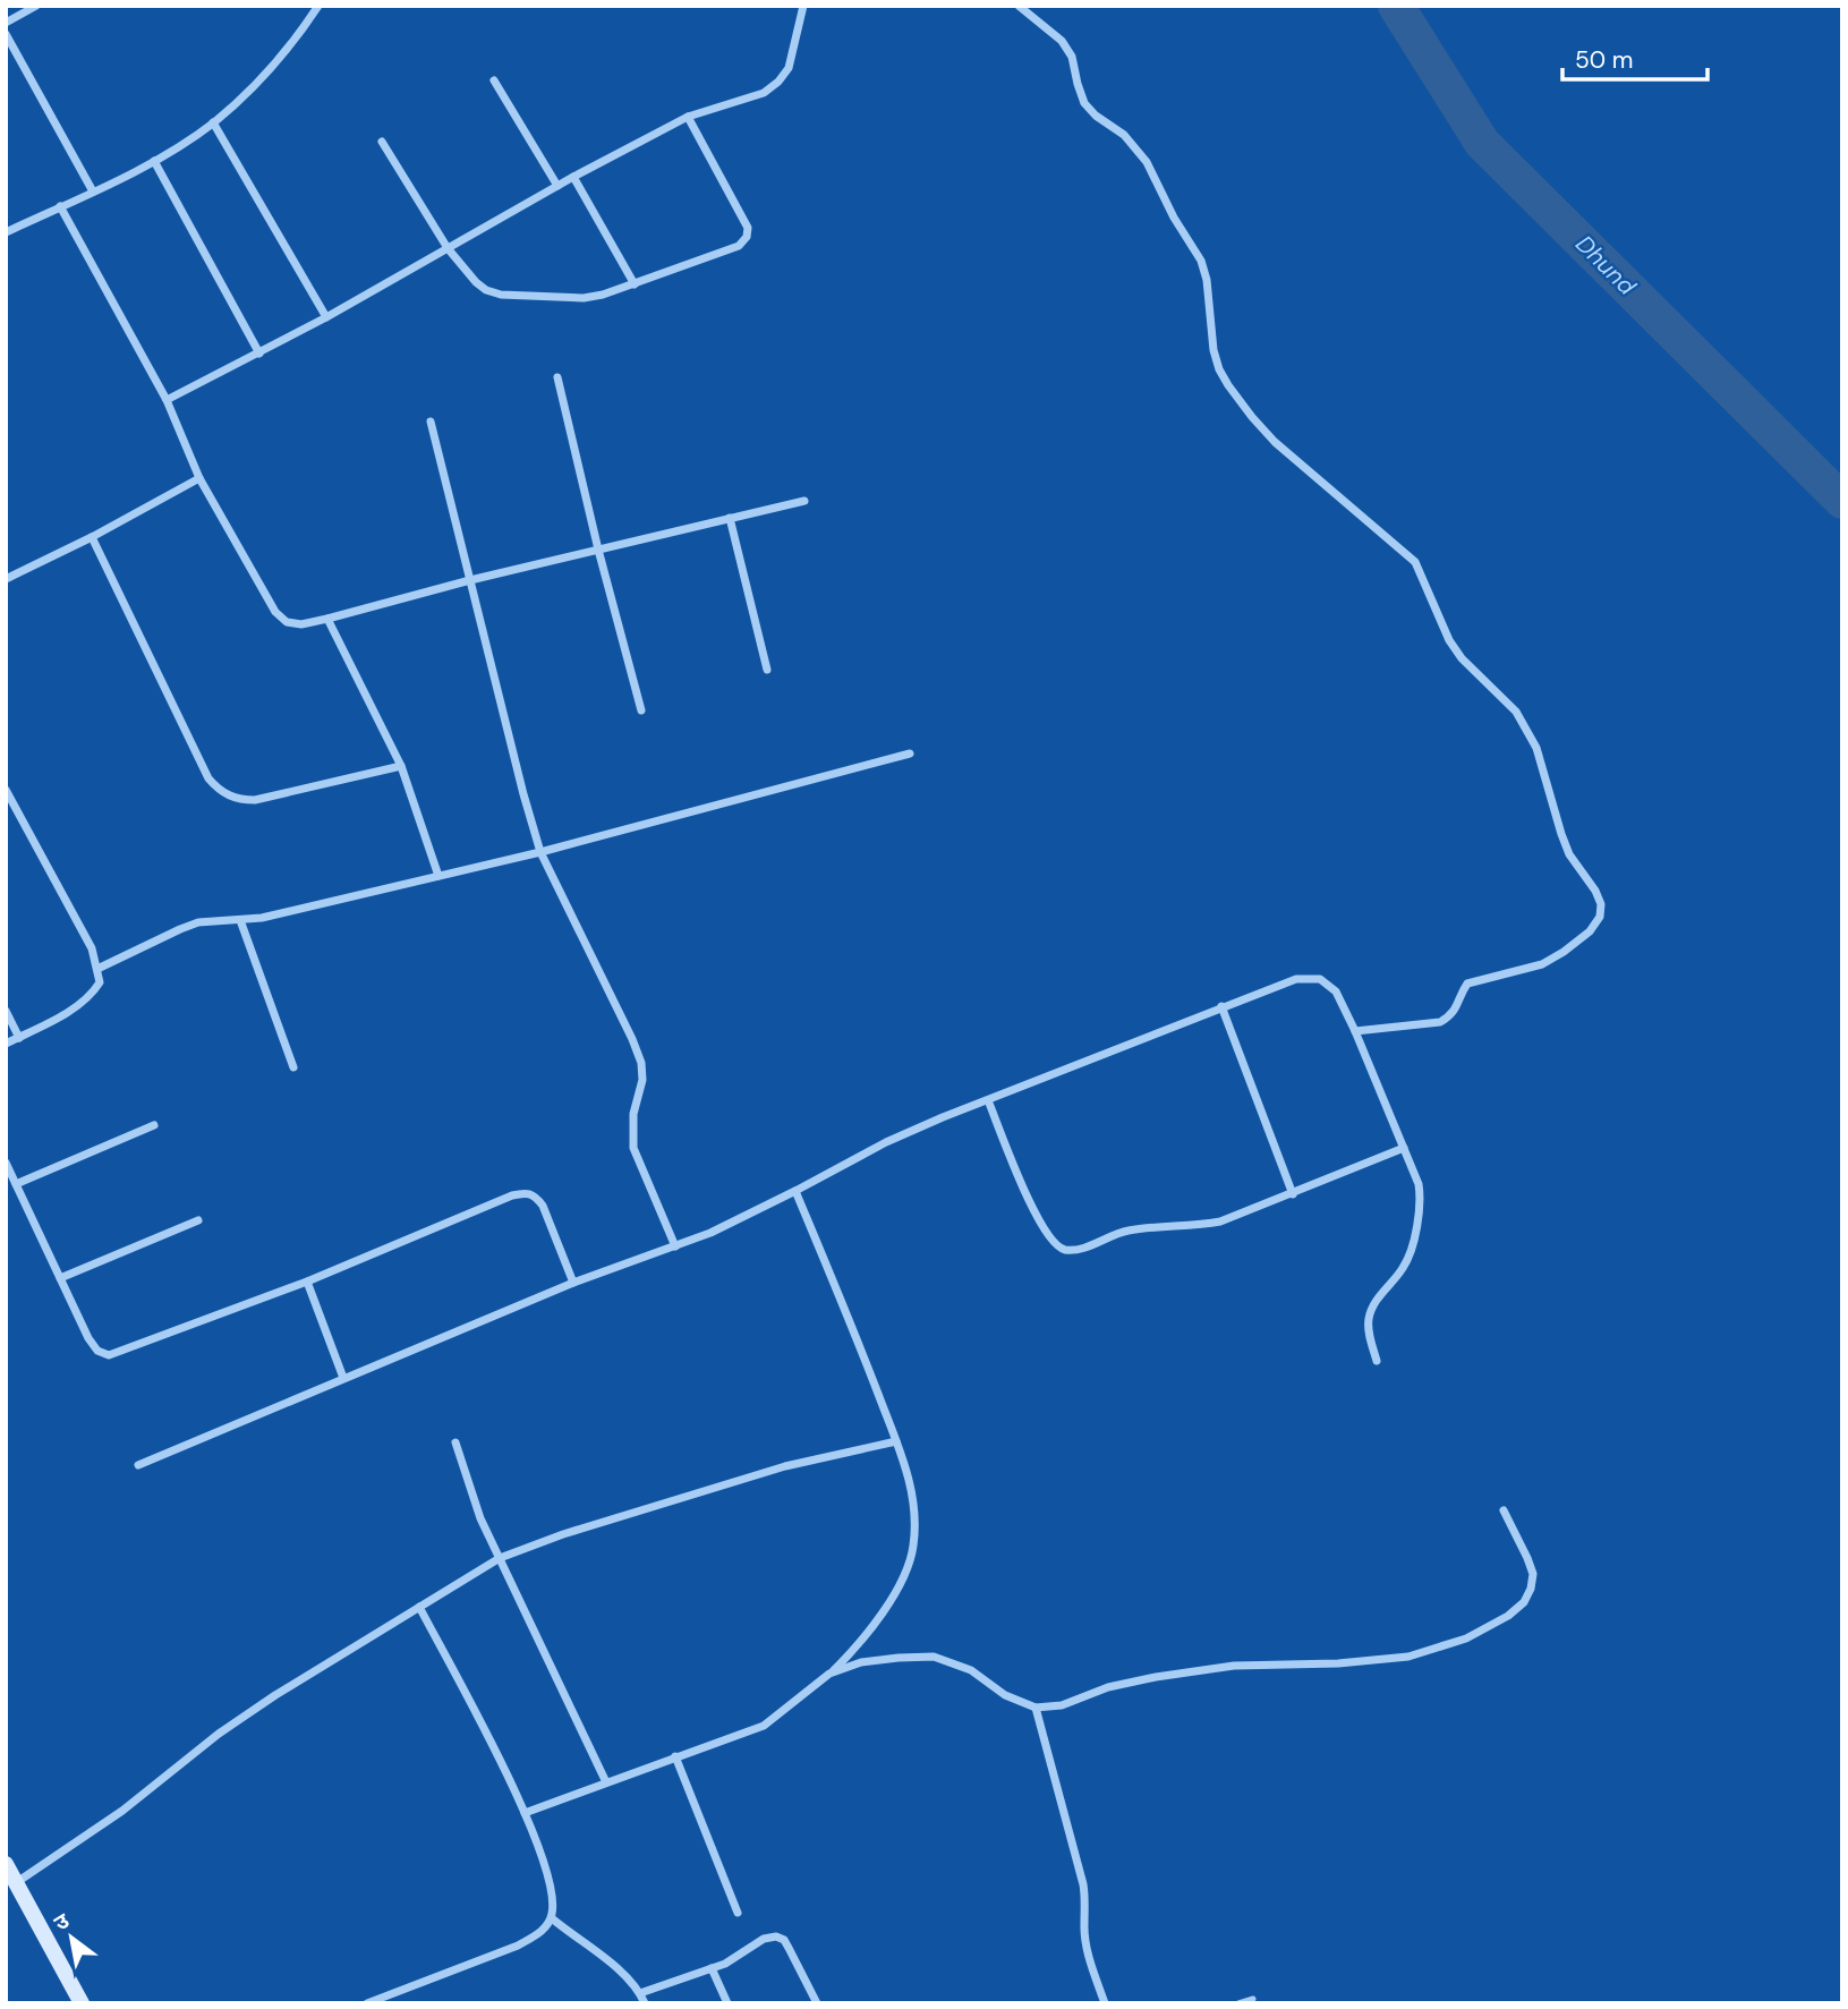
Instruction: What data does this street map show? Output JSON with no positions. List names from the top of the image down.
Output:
{
  "water": ["Dhund"],
  "scale_bar": "50 m",
  "north": "top left"
}
